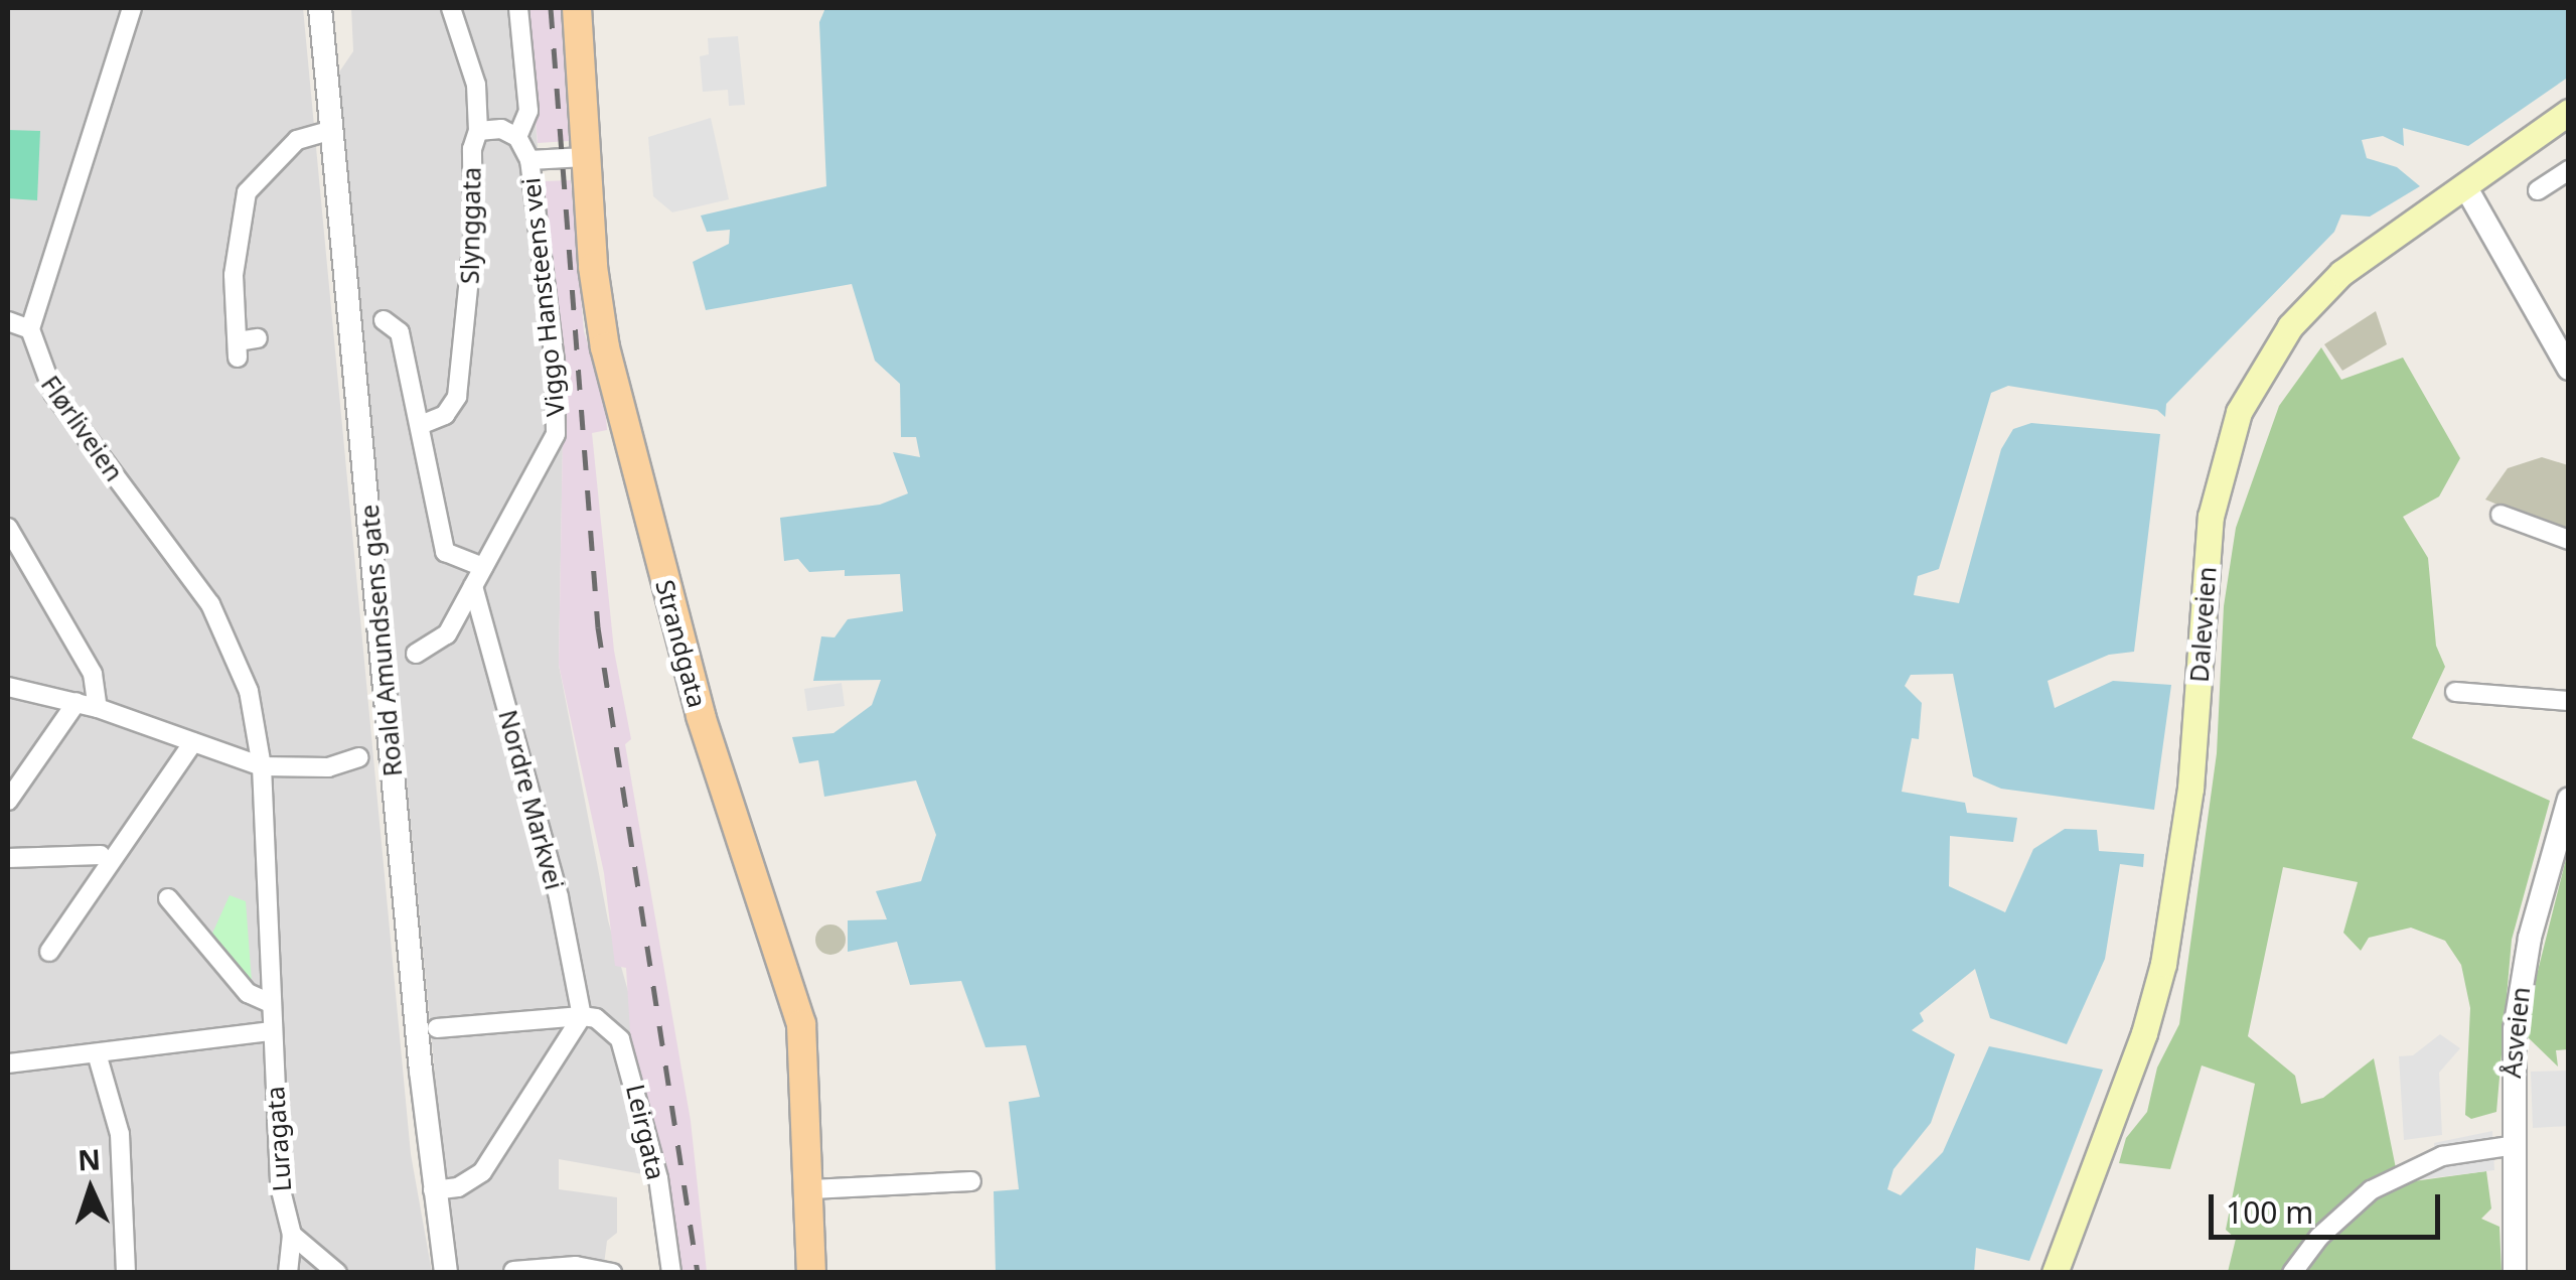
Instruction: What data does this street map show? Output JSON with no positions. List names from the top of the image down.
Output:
{
  "streets": {
    "main road": ["Daleveien", "Strandgata"],
    "street": [
      "Slynggata",
      "Viggo Hansteens vei",
      "Flørliveien",
      "Roald Amundsens gate",
      "Nordre Markvei",
      "Åsveien",
      "Leirgata",
      "Luragata"
    ]
  },
  "crossings": [
    ["Flørliveien", "Luragata"],
    ["Nordre Markvei", "Leirgata"]
  ],
  "scale_bar": "100 m",
  "north": "top"
}
